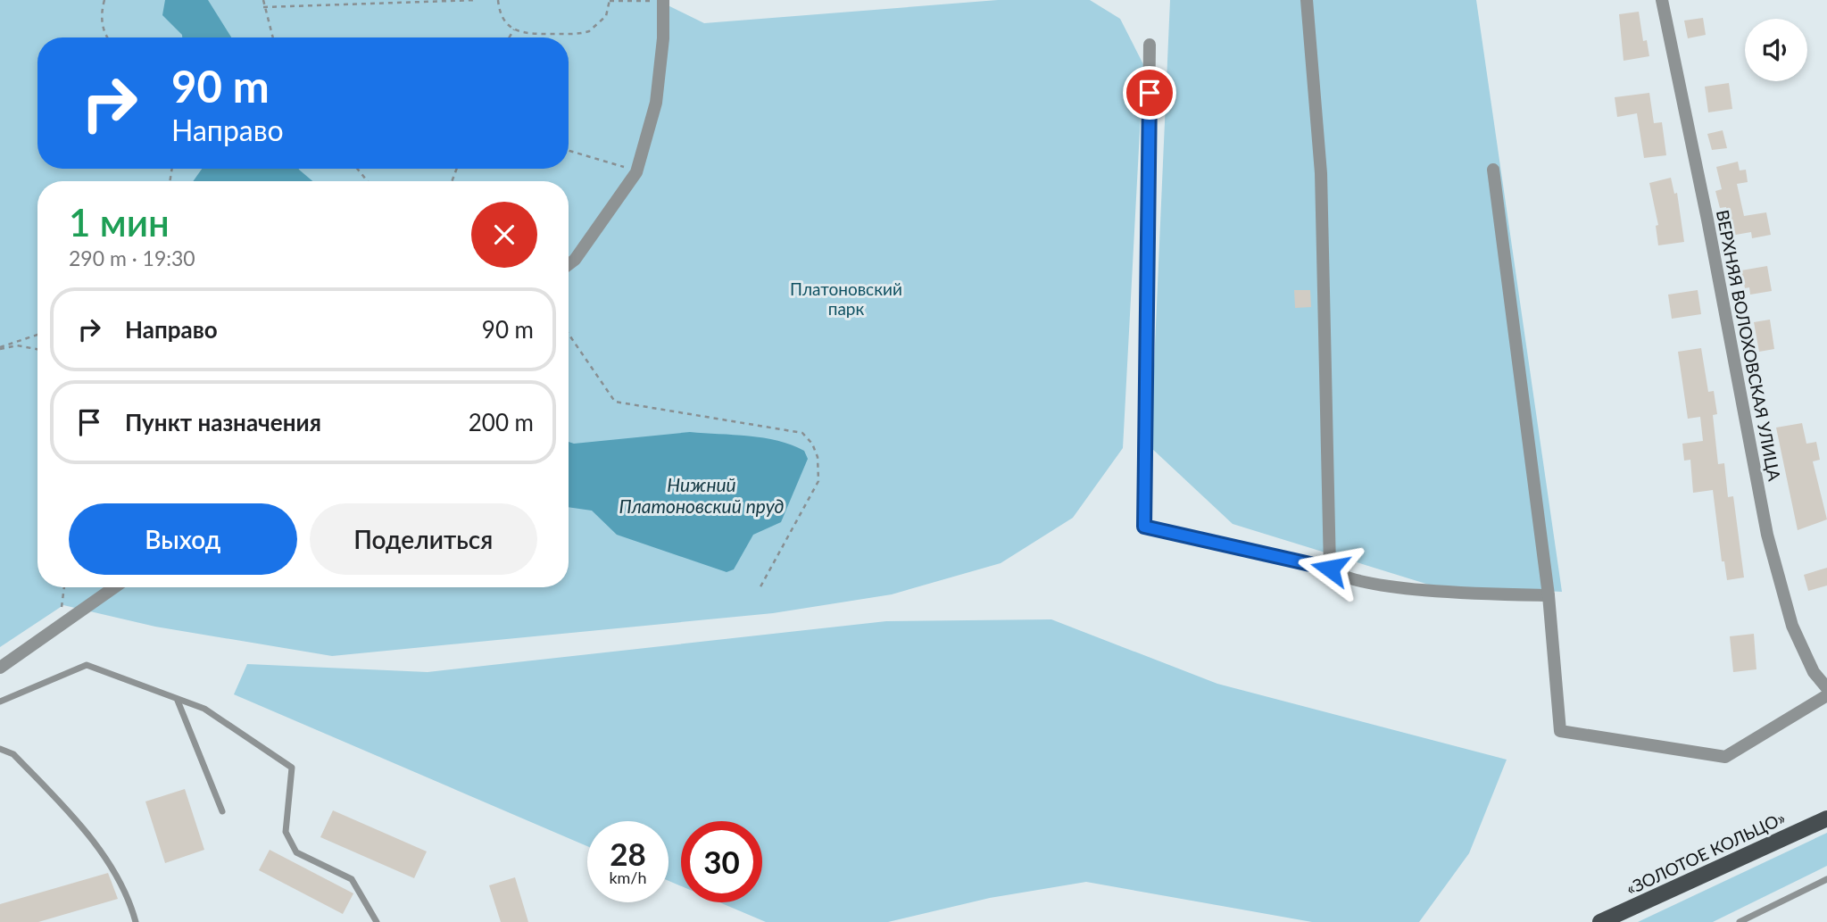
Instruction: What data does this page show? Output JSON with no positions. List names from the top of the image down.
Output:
{
  "streets": {
    "main road": ["«ЗОЛОТОЕ КОЛЬЦО»"],
    "street": ["ВЕРХНЯЯ ВОЛОХОВСКАЯ УЛИЦА"]
  },
  "water": ["Нижний Платоновский пруд"],
  "parks": ["Платоновский парк"],
  "page": {
    "turn": ["90 m", "Направо"],
    "heading": ["1 мин", "290 m · 19:30"],
    "list": [
      {
        "name": "Направо",
        "value": "90 m"
      },
      {
        "name": "Пункт назначения",
        "value": "200 m"
      }
    ],
    "buttons": ["Выход", "Поделиться"],
    "speed": "28 km/h",
    "limit": "30"
  }
}
